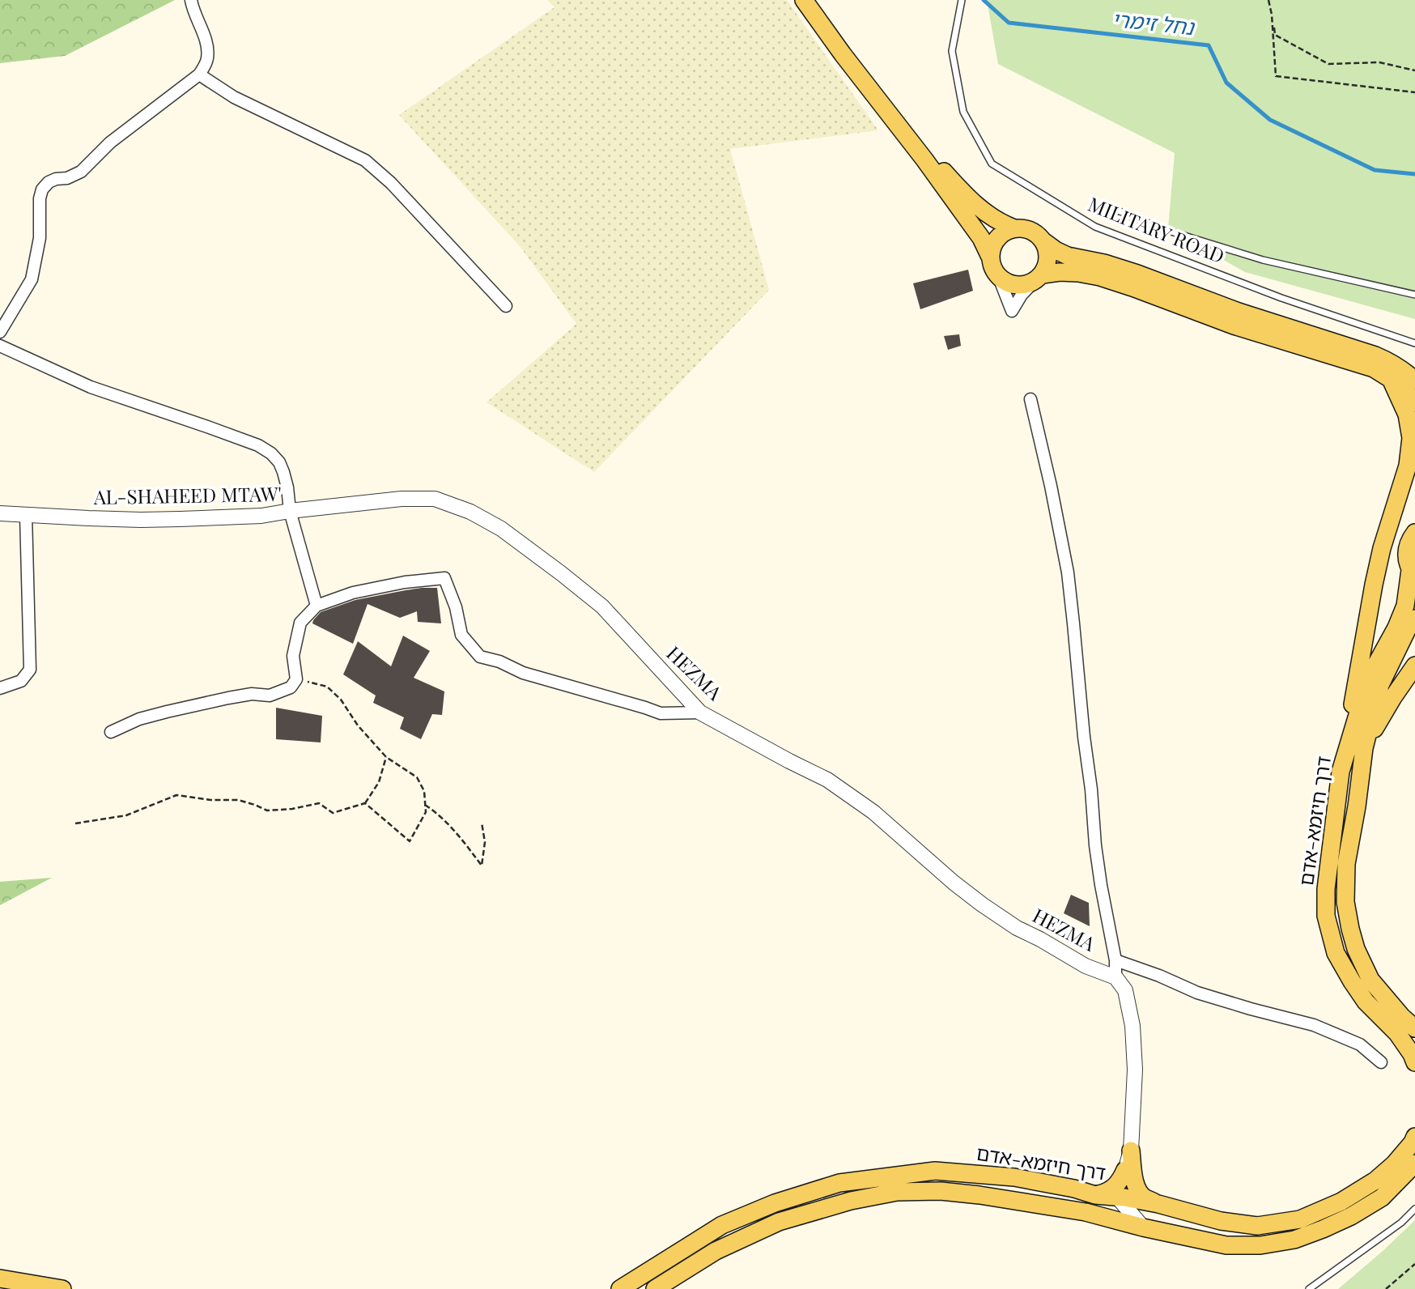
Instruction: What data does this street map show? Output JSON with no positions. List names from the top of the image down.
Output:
{
  "streets": {
    "main road": ["דרך חיזמא-אדם"],
    "street": ["AL-SHAHEED MTAW'", "HEZMA"],
    "lane": ["MILITARY ROAD"]
  },
  "crossings": [
    ["AL-SHAHEED MTAW'", "HEZMA"]
  ],
  "water": ["נחל זימרי"]
}
